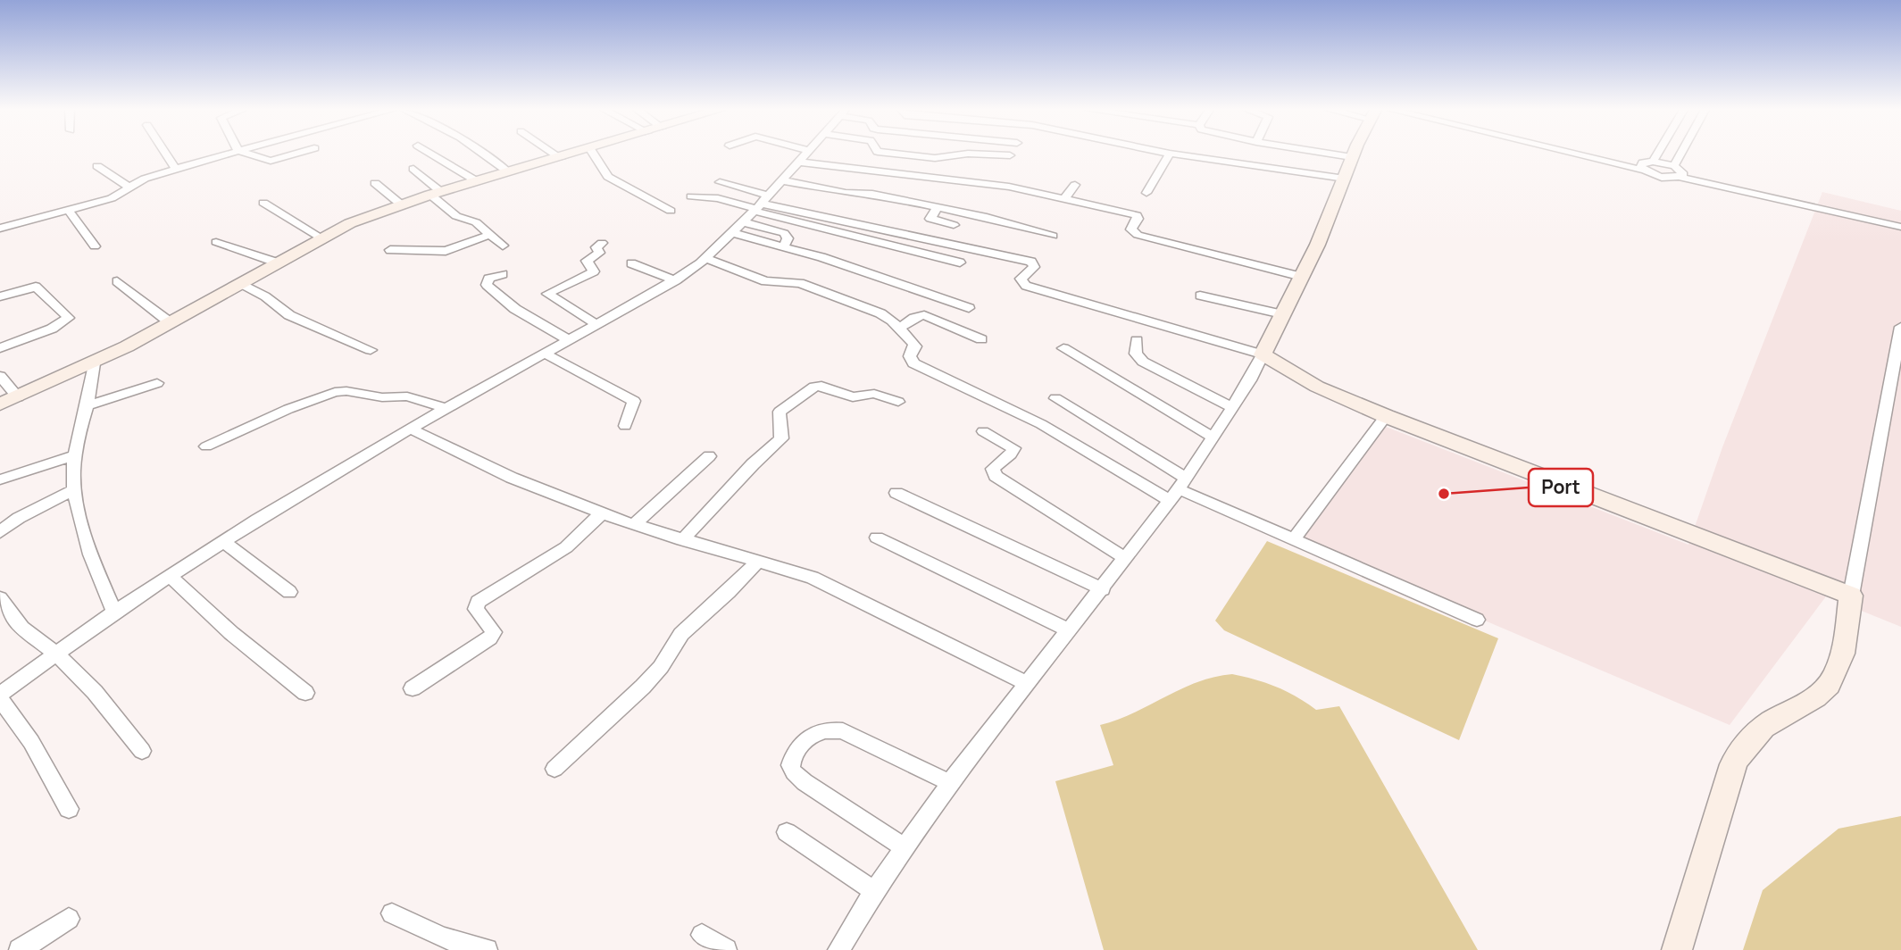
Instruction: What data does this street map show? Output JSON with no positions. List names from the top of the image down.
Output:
{
  "places": ["Port"]
}
